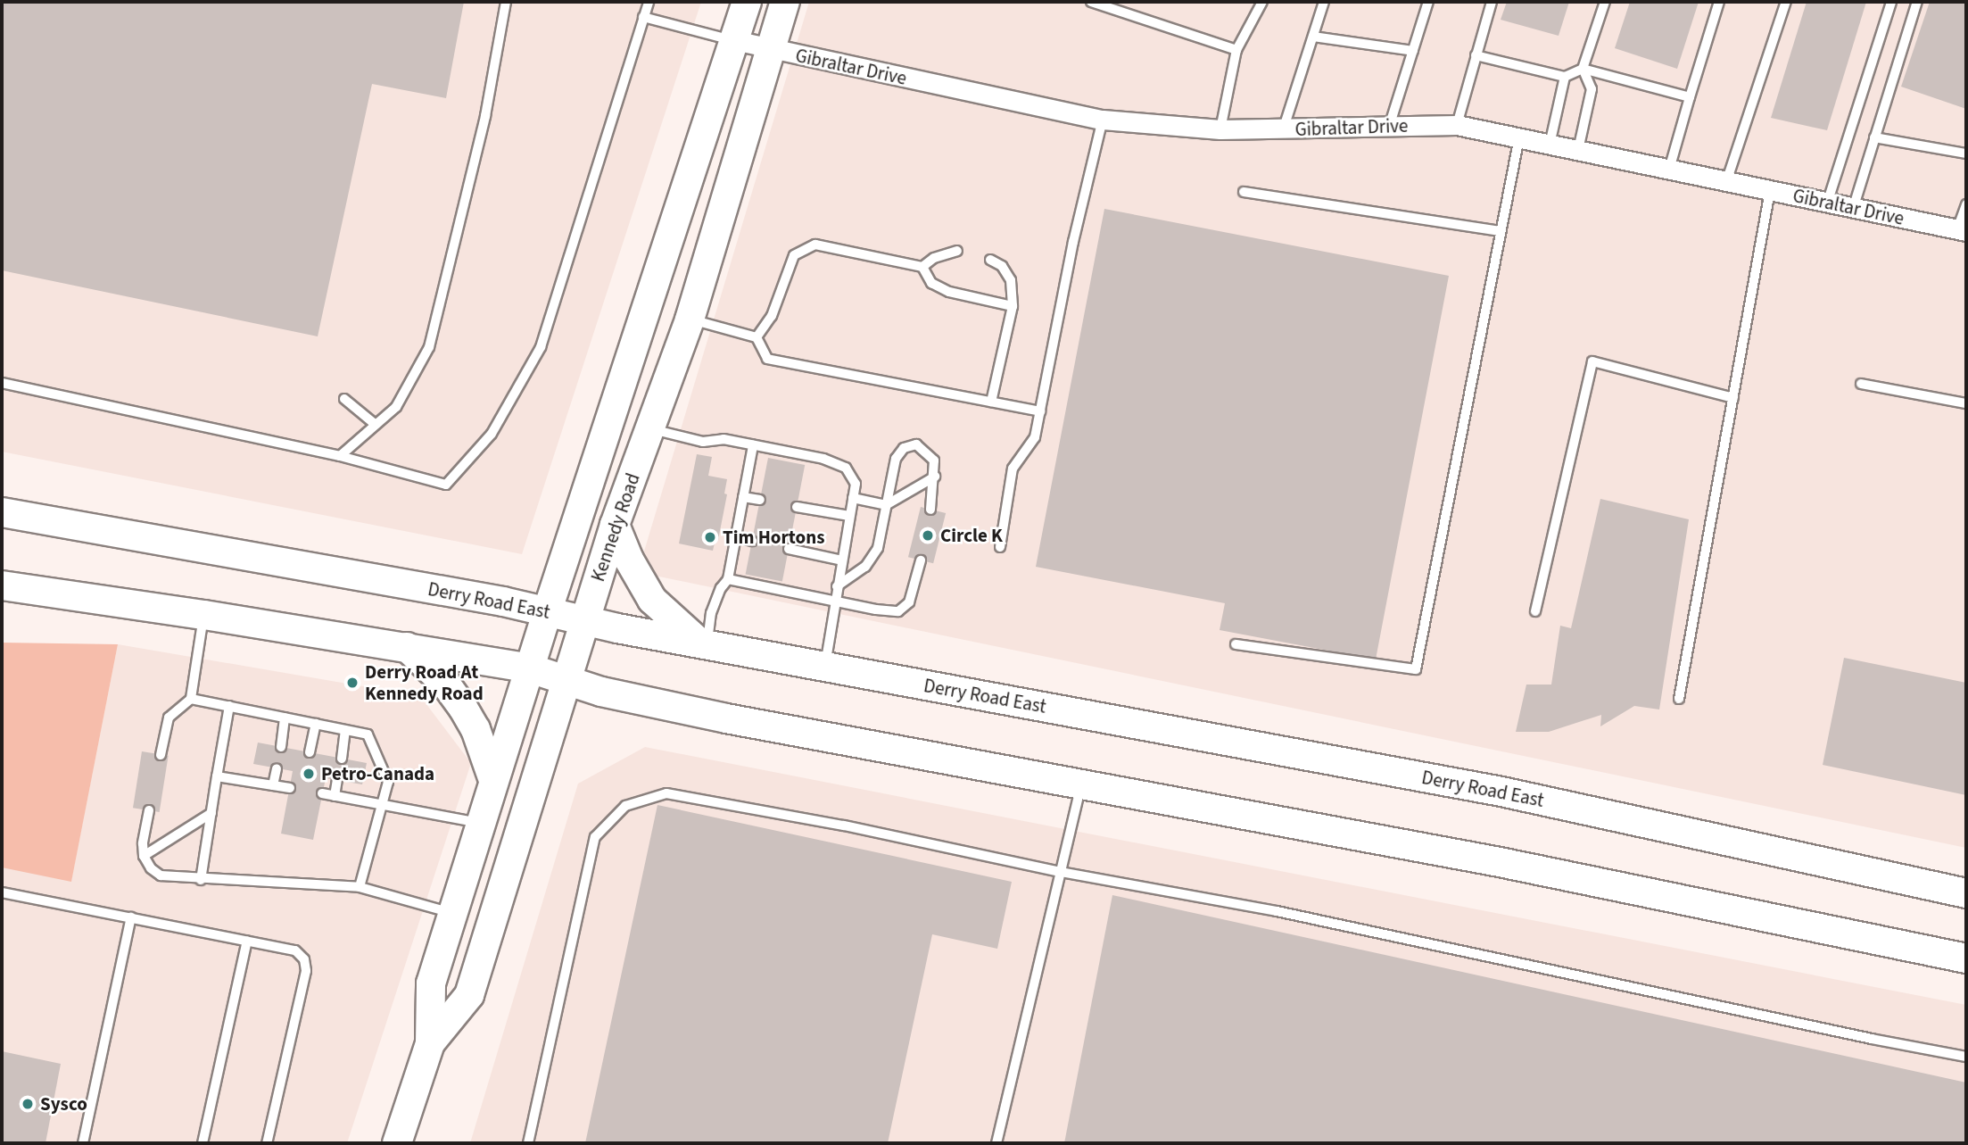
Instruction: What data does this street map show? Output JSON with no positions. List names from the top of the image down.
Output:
{
  "streets": {
    "main road": ["Kennedy Road", "Derry Road East"],
    "street": ["Gibraltar Drive"]
  },
  "crossings": [
    ["Gibraltar Drive", "Kennedy Road"],
    ["Kennedy Road", "Derry Road East"]
  ],
  "places": [
    "Circle K",
    "Tim Hortons",
    "Derry Road At Kennedy Road",
    "Petro-Canada",
    "Sysco"
  ]
}
